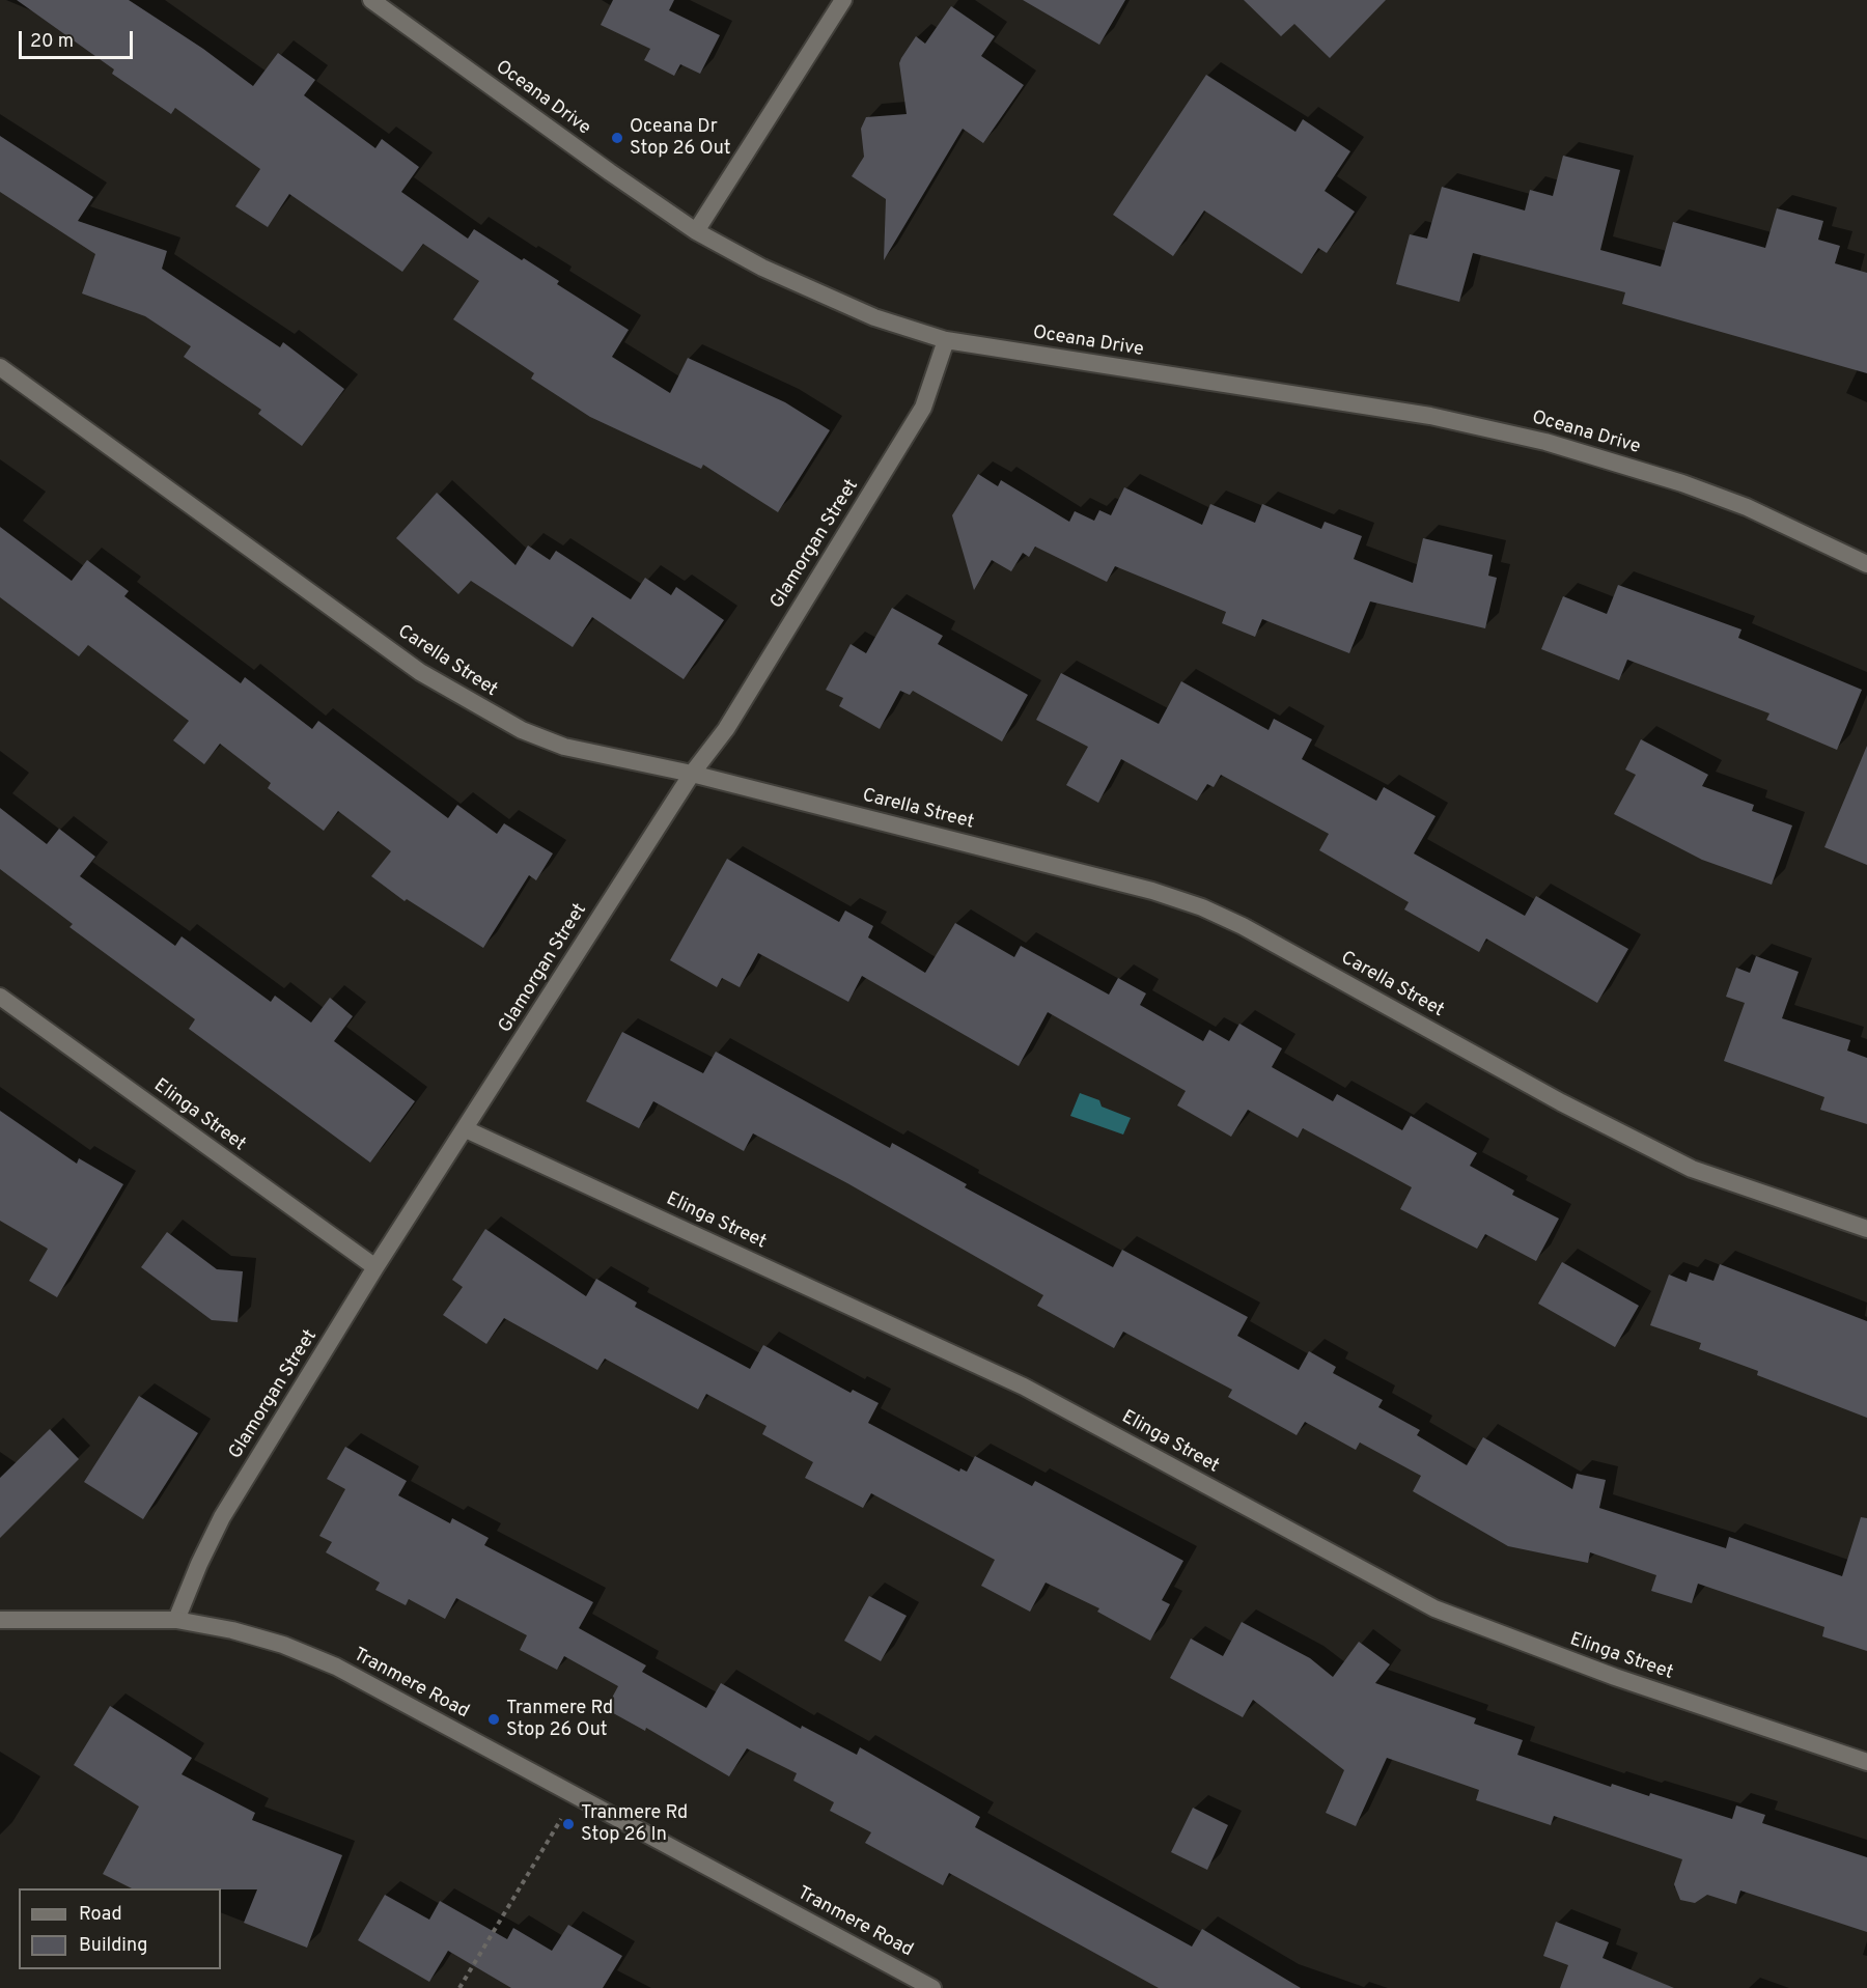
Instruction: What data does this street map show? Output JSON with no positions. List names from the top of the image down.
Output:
{
  "streets": {
    "street": [
      "Oceana Drive",
      "Glamorgan Street",
      "Carella Street",
      "Elinga Street",
      "Tranmere Road"
    ]
  },
  "crossings": [
    ["Oceana Drive", "Glamorgan Street"],
    ["Glamorgan Street", "Carella Street"],
    ["Glamorgan Street", "Elinga Street"],
    ["Glamorgan Street", "Tranmere Road"]
  ],
  "places": ["Oceana Dr Stop 26 Out", "Tranmere Rd Stop 26 Out", "Tranmere Rd Stop 26 In"],
  "legend": ["Road", "Building"],
  "scale_bar": "20 m"
}
